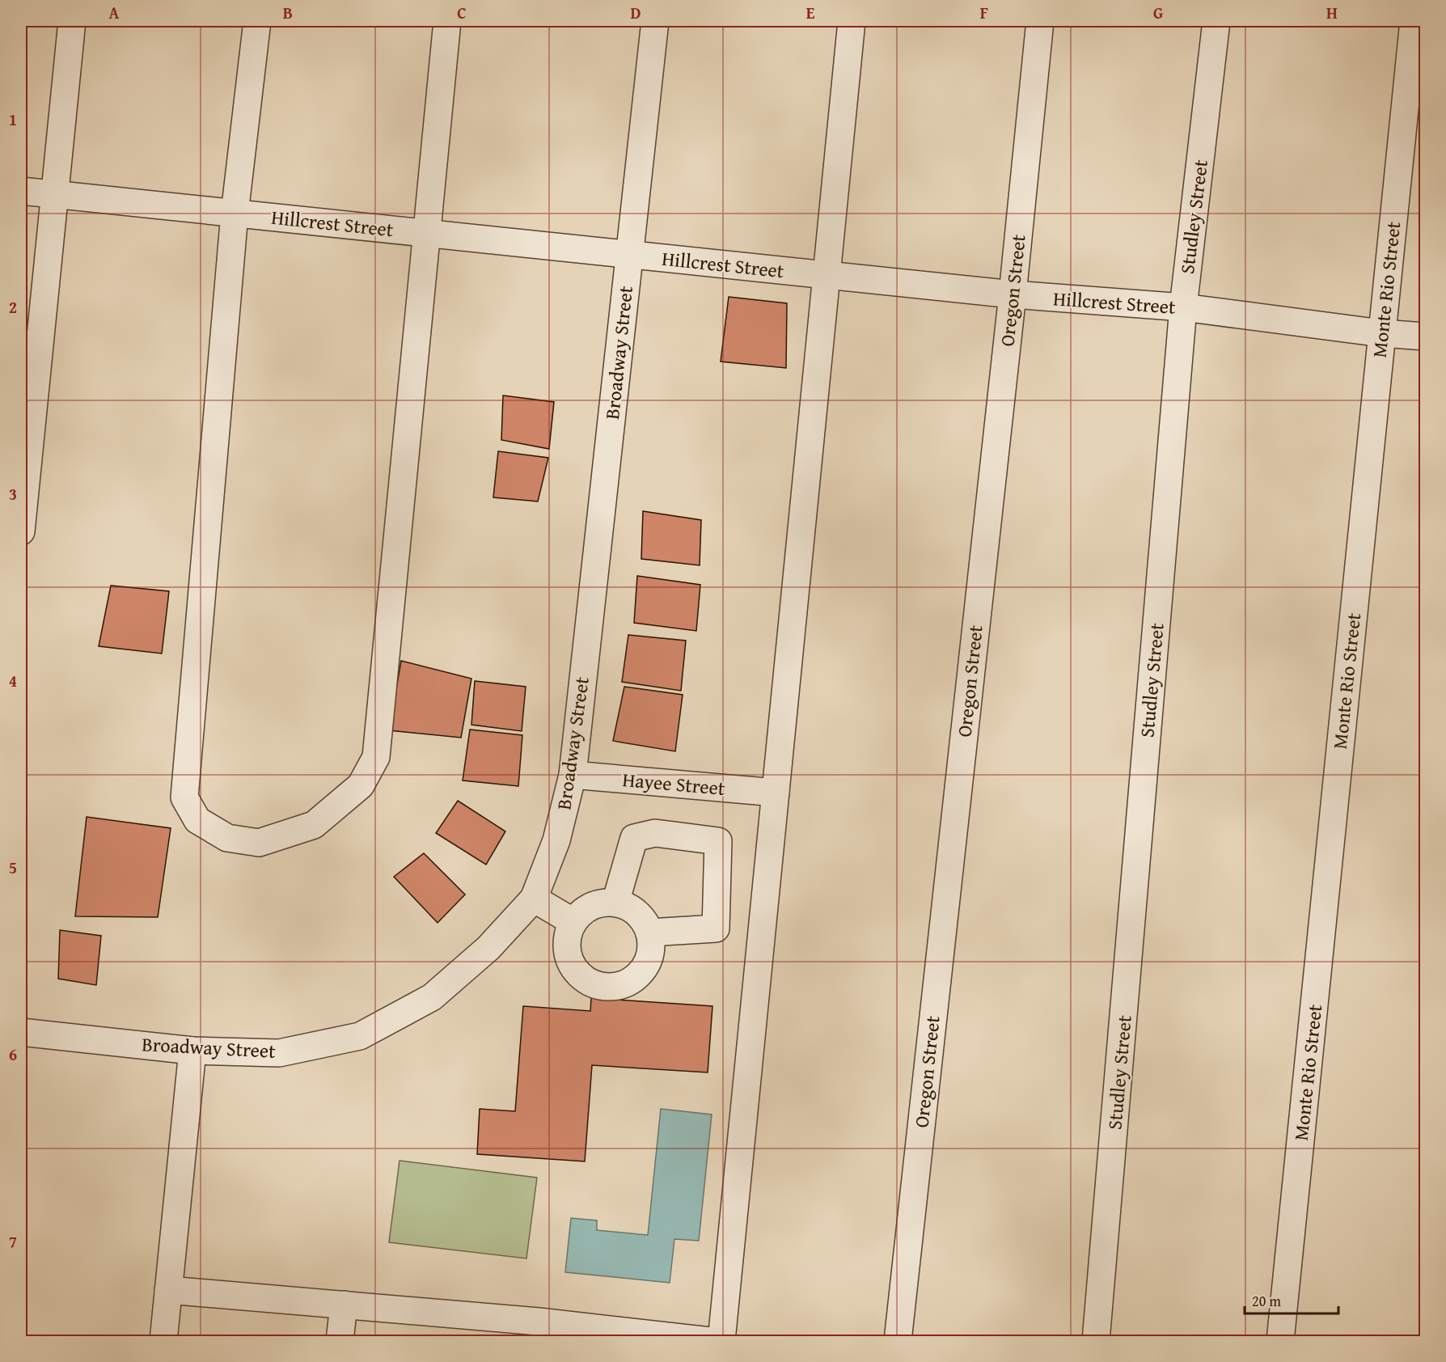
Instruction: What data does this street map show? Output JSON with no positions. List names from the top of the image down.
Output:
{
  "streets": {
    "street": [
      "Studley Street",
      "Hillcrest Street",
      "Monte Rio Street",
      "Oregon Street",
      "Broadway Street",
      "Hayee Street"
    ]
  },
  "crossings": [
    ["Studley Street", "Hillcrest Street"],
    ["Hillcrest Street", "Monte Rio Street"],
    ["Hillcrest Street", "Oregon Street"],
    ["Hillcrest Street", "Broadway Street"],
    ["Broadway Street", "Hayee Street"]
  ],
  "scale_bar": "20 m",
  "grid": {
    "columns": [
      "A",
      "B",
      "C",
      "D",
      "E",
      "F",
      "G",
      "H"
    ],
    "rows": [
      "1",
      "2",
      "3",
      "4",
      "5",
      "6",
      "7"
    ]
  }
}
